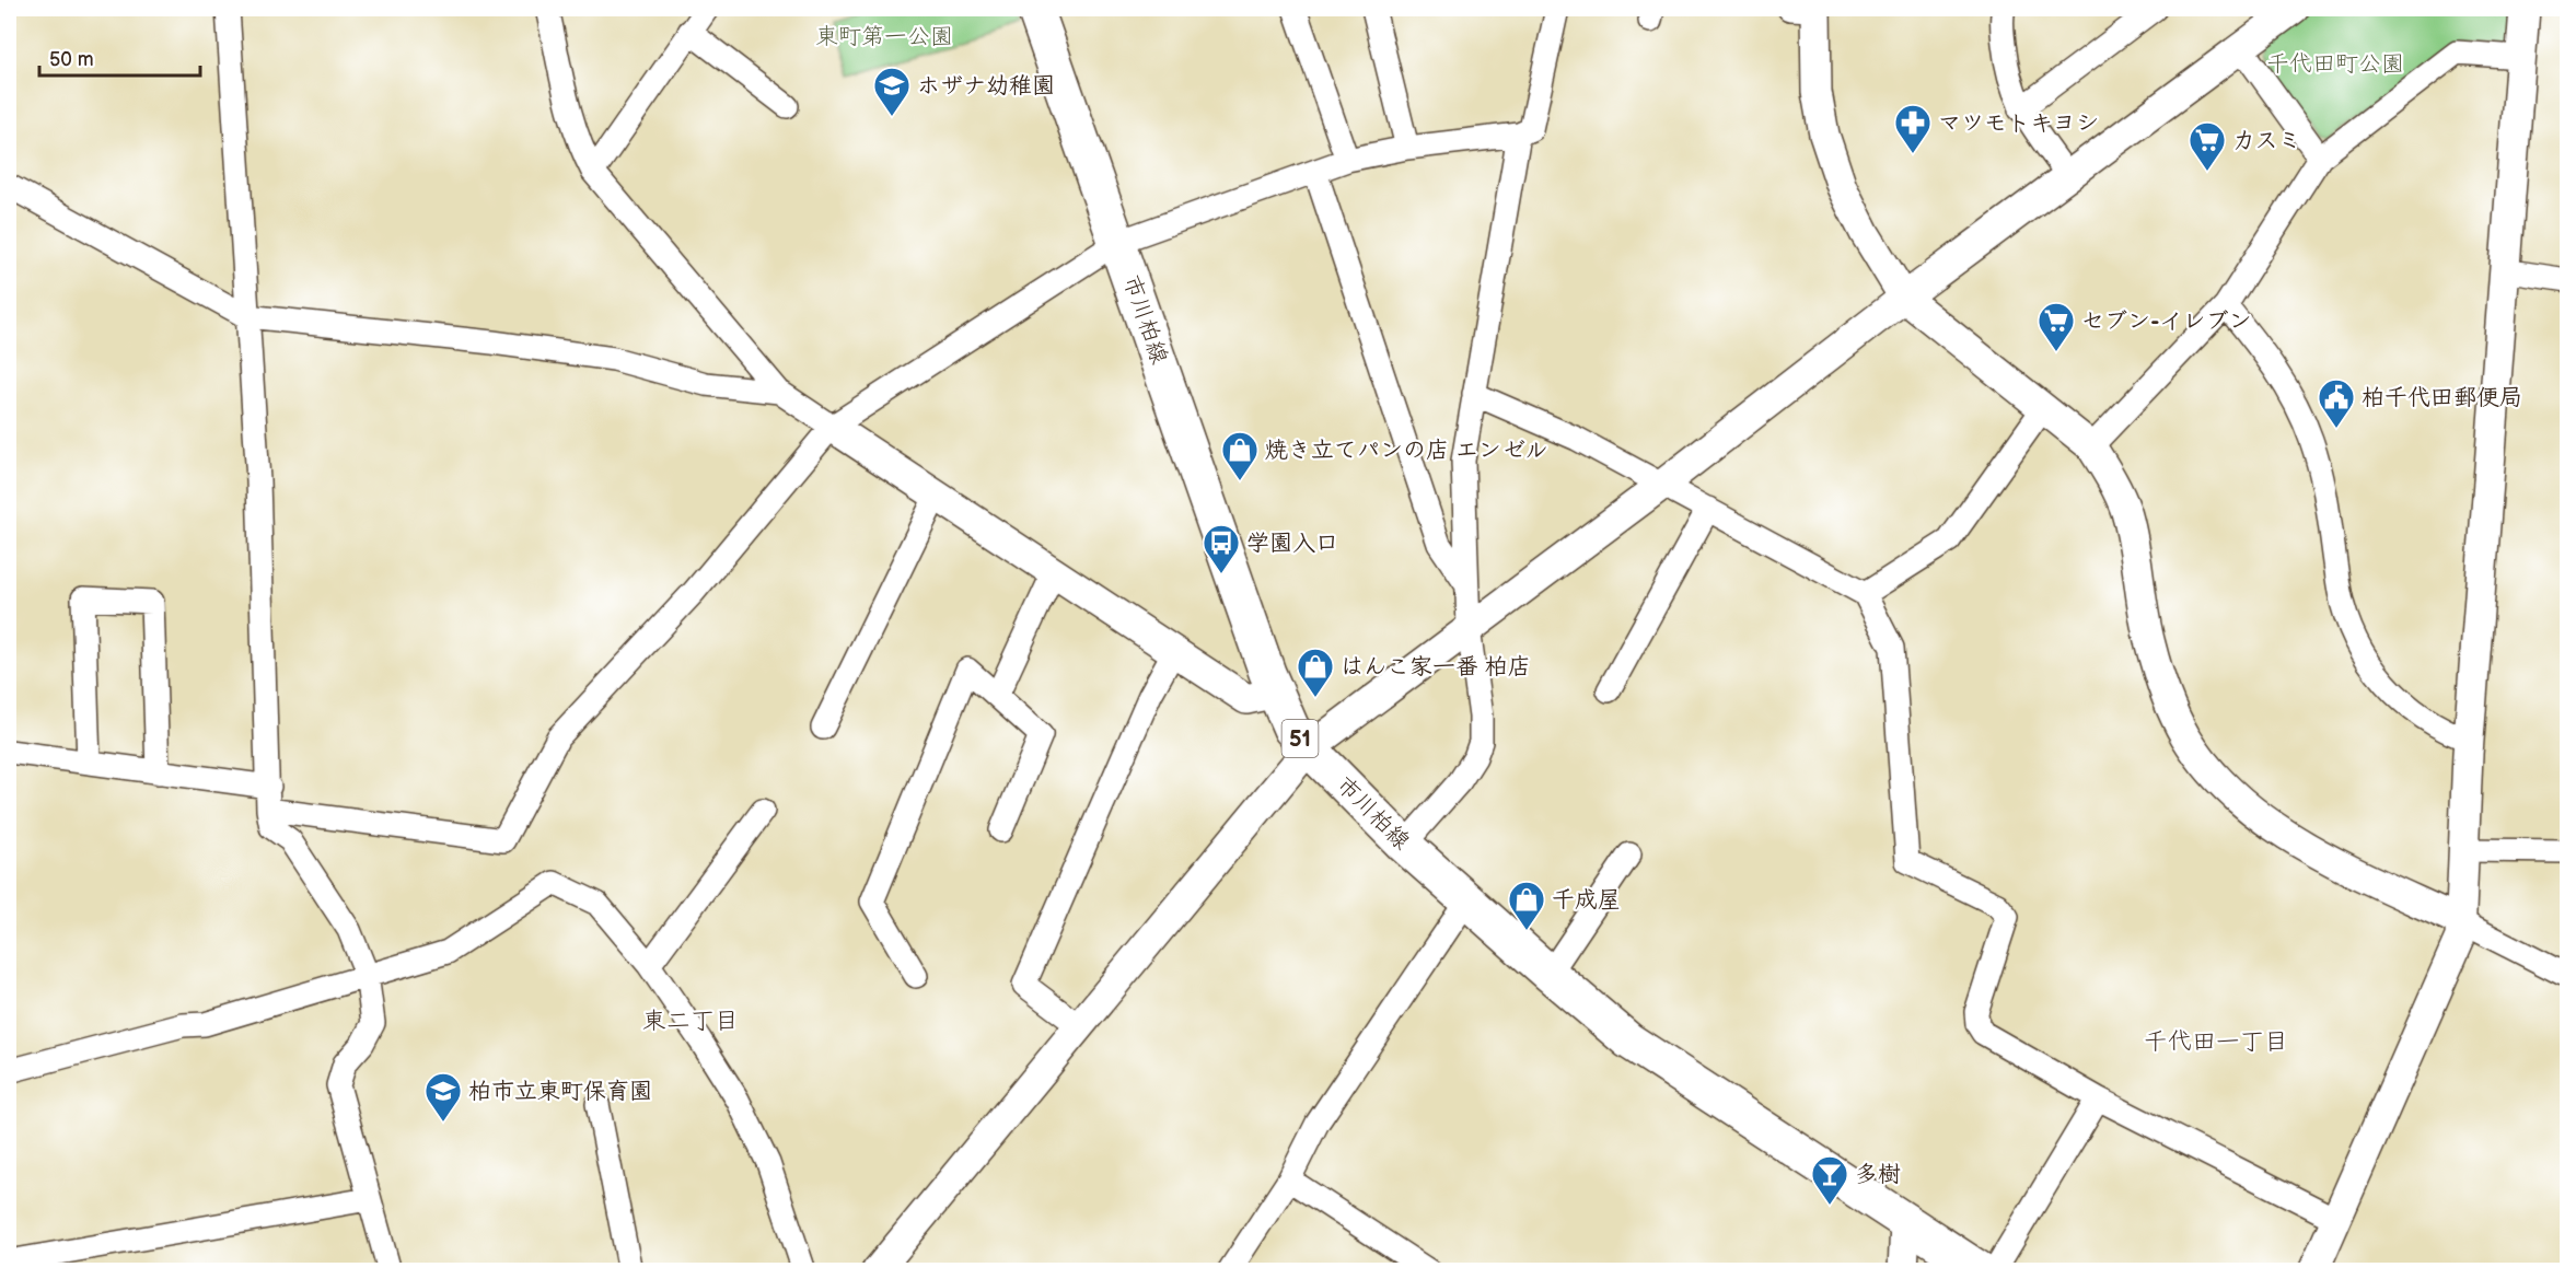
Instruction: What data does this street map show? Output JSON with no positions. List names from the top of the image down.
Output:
{
  "streets": {
    "main road": ["市川柏線", "51"]
  },
  "districts": ["東二丁目", "千代田一丁目"],
  "parks": ["東町第一公園", "千代田町公園"],
  "places": {
    "school or university": ["ホザナ幼稚園", "柏市立東町保育園"],
    "pharmacy": ["マツモトキヨシ"],
    "supermarket": ["カスミ", "セブン-イレブン"],
    "public building": ["柏千代田郵便局"],
    "shop": ["焼き立てパンの店 エンゼル", "はんこ家一番 柏店", "千成屋"],
    "bus stop": ["学園入口"],
    "bar": ["多樹"]
  },
  "scale_bar": "50 m"
}
